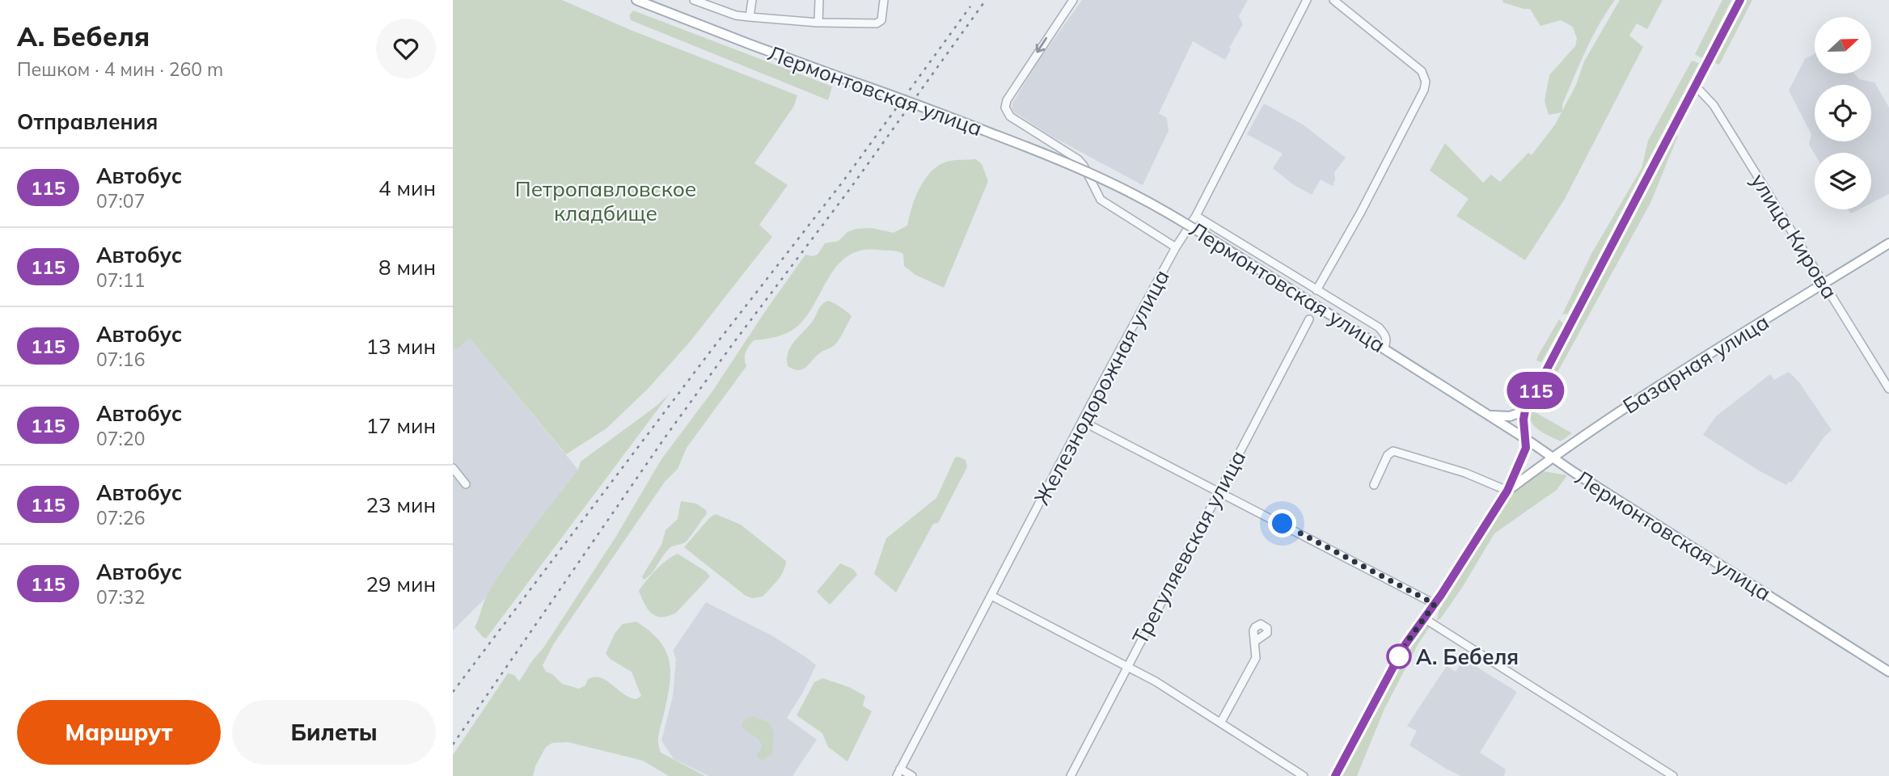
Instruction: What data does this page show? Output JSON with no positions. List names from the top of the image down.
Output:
{
  "streets": {
    "main road": ["Лермонтовская улица", "Базарная улица"],
    "street": ["улица Кирова", "Железнодорожная улица", "Трегуляевская улица"]
  },
  "crossings": [
    ["Лермонтовская улица", "Базарная улица"],
    ["улица Кирова", "Базарная улица"]
  ],
  "parks": ["Петропавловское кладбище"],
  "places": ["А. Бебеля"],
  "lines": ["bus line 115"],
  "north": "right",
  "page": {
    "heading": [
      ["А. Бебеля", "Пешком · 4 мин · 260 m"],
      "Отправления"
    ],
    "on_map": "115",
    "list": [
      {
        "mark": "115",
        "name": "Автобус",
        "note": "07:07",
        "value": "4 мин"
      },
      {
        "mark": "115",
        "name": "Автобус",
        "note": "07:11",
        "value": "8 мин"
      },
      {
        "mark": "115",
        "name": "Автобус",
        "note": "07:16",
        "value": "13 мин"
      },
      {
        "mark": "115",
        "name": "Автобус",
        "note": "07:20",
        "value": "17 мин"
      },
      {
        "mark": "115",
        "name": "Автобус",
        "note": "07:26",
        "value": "23 мин"
      },
      {
        "mark": "115",
        "name": "Автобус",
        "note": "07:32",
        "value": "29 мин"
      }
    ],
    "buttons": ["Маршрут", "Билеты"]
  }
}
